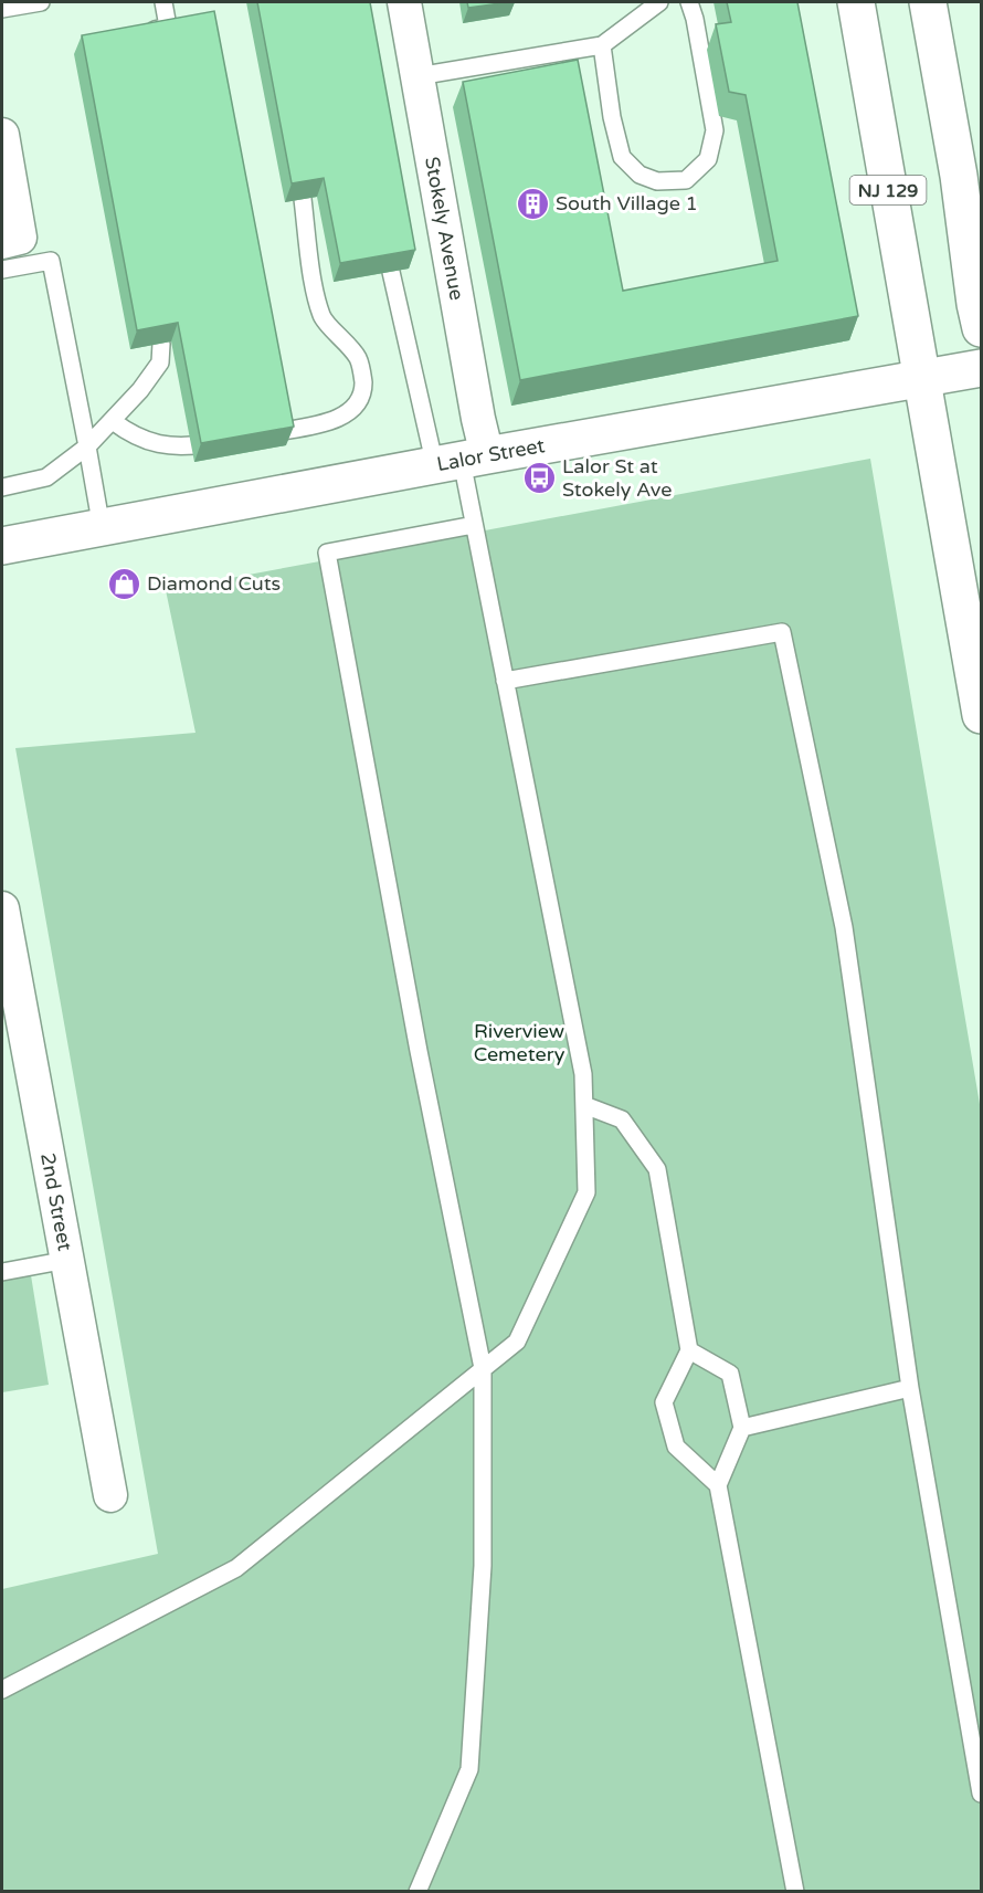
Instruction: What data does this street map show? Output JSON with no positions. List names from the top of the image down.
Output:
{
  "streets": {
    "main road": ["NJ 129", "Lalor Street"],
    "street": ["Stokely Avenue", "2nd Street"]
  },
  "crossings": [
    ["NJ 129", "Lalor Street"],
    ["Stokely Avenue", "Lalor Street"]
  ],
  "parks": ["Riverview Cemetery"],
  "places": {
    "building": ["South Village 1"],
    "bus stop": ["Lalor St at Stokely Ave"],
    "shop": ["Diamond Cuts"]
  }
}
